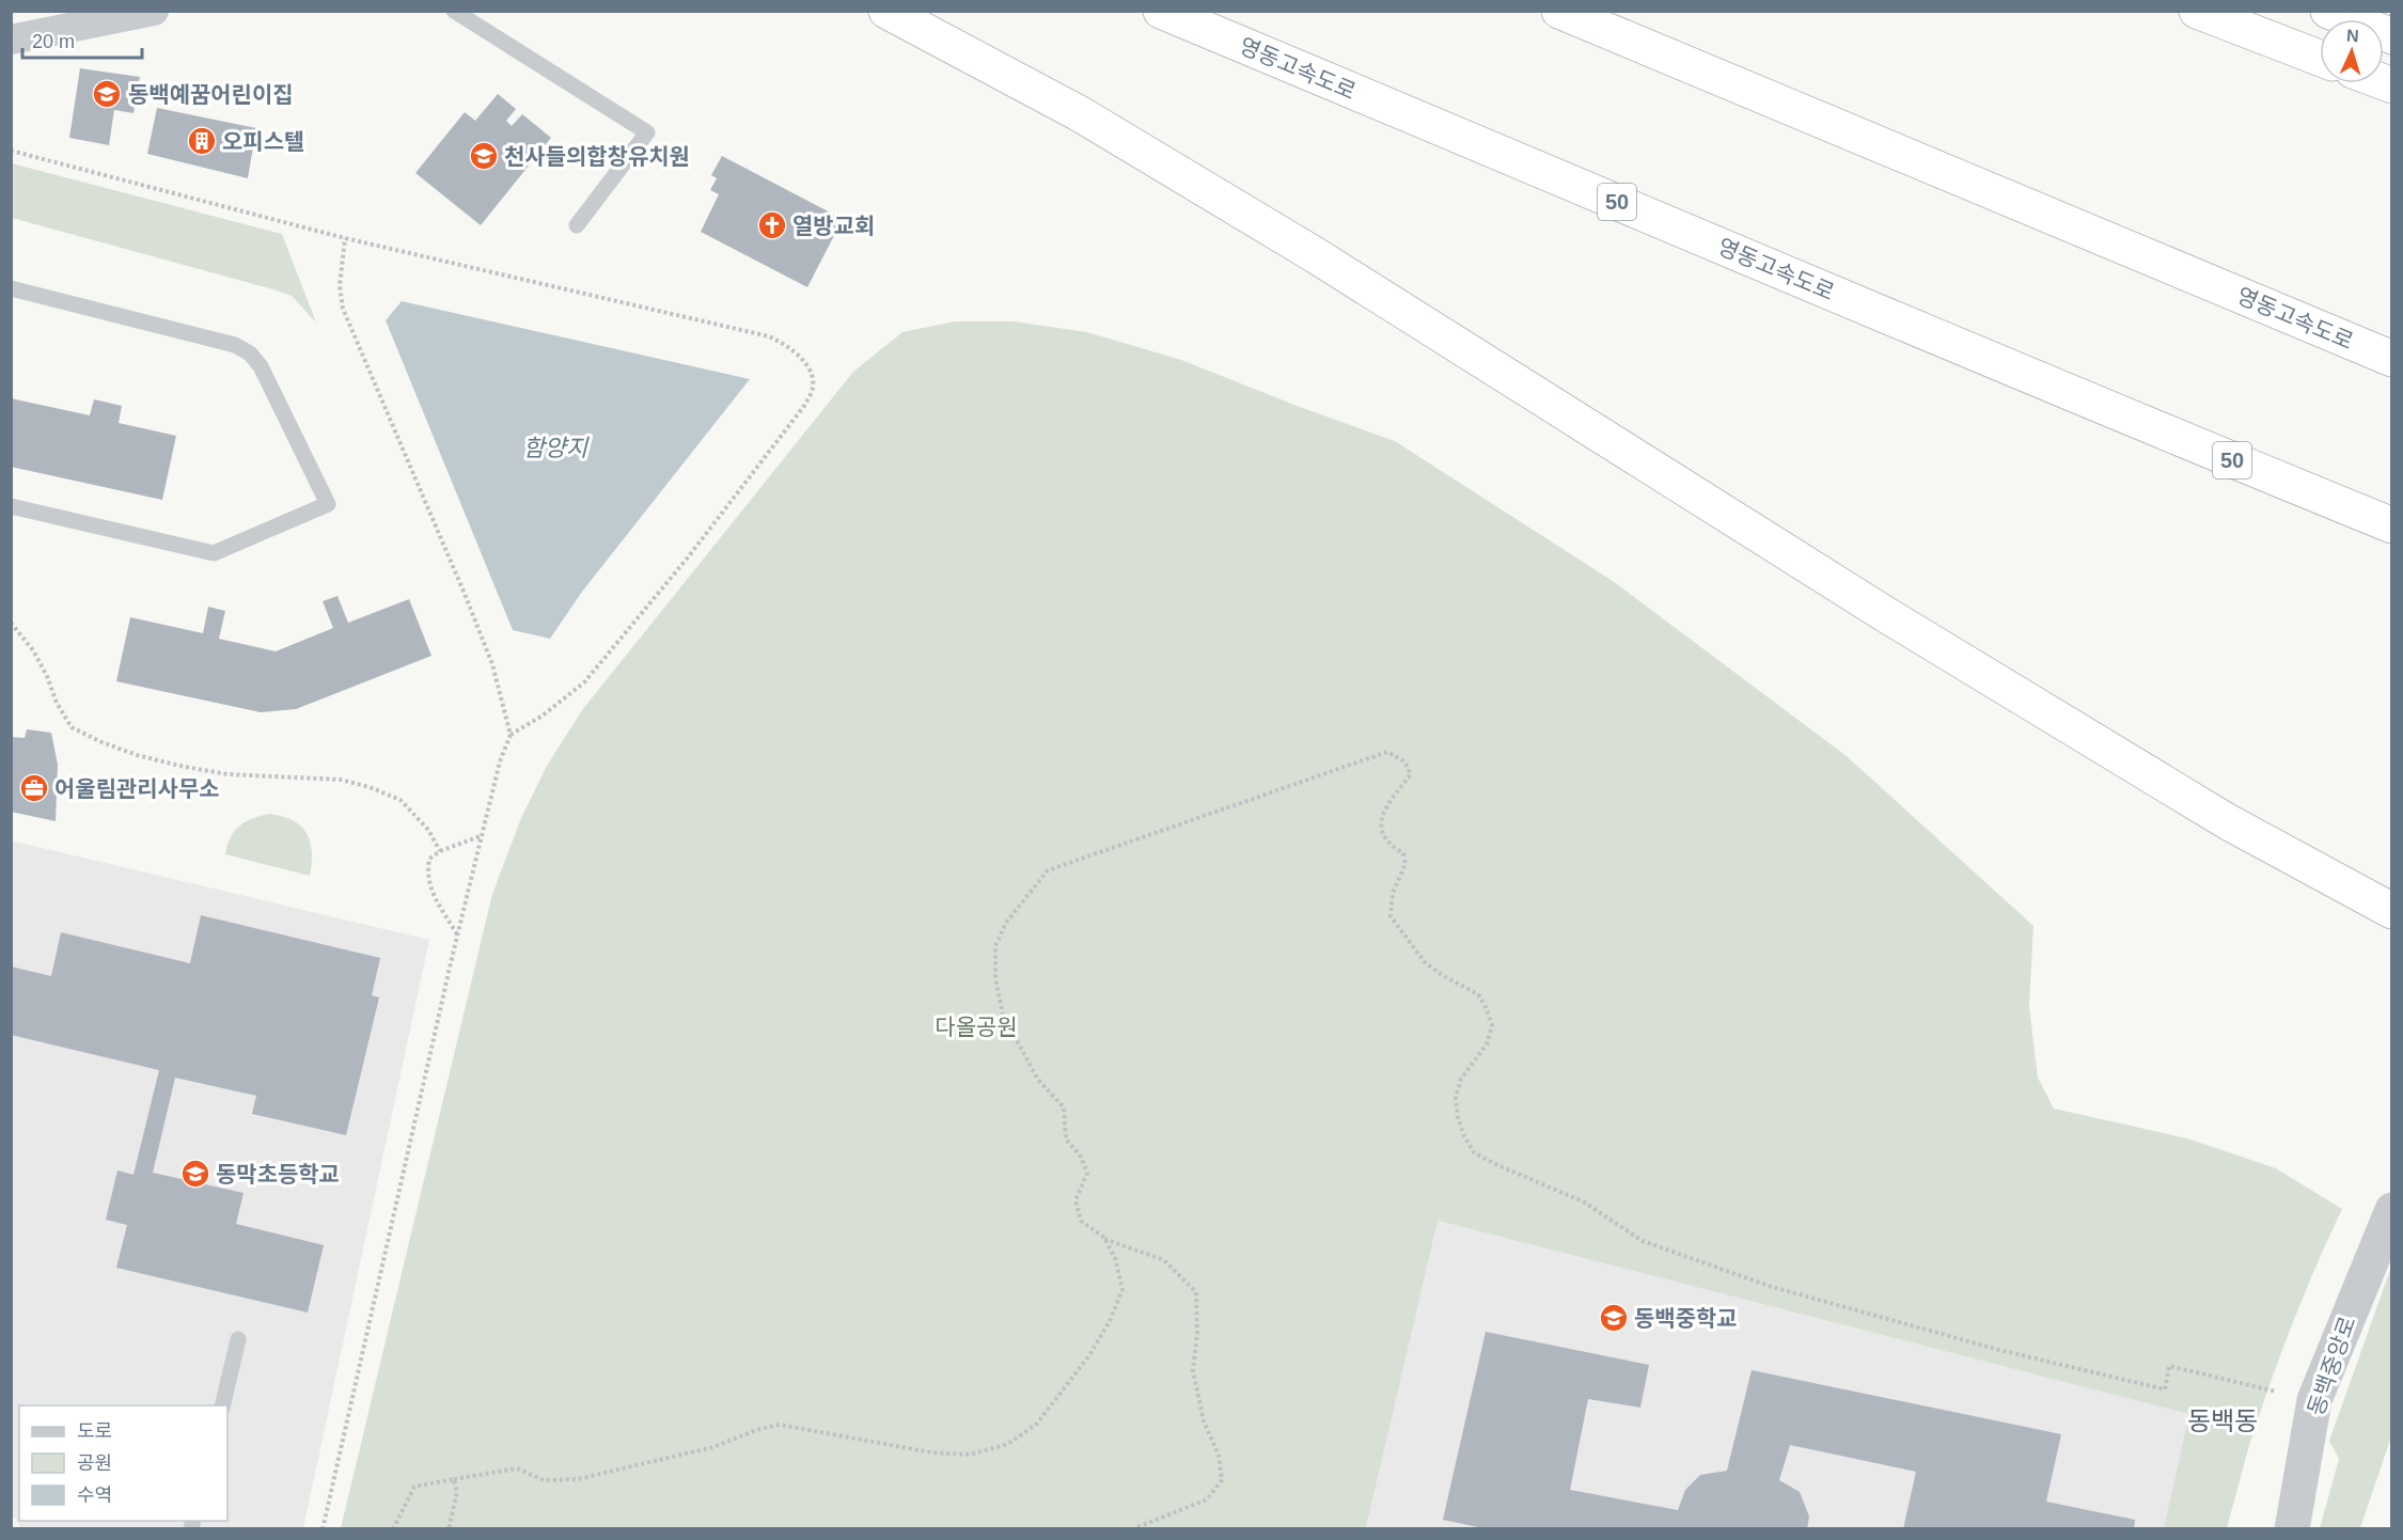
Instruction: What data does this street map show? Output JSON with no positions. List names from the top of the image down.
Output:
{
  "streets": {
    "highway": ["영동고속도로", "50"],
    "street": ["동백중앙로"]
  },
  "districts": ["동백동"],
  "water": ["함양지"],
  "parks": ["다올공원"],
  "places": {
    "school or university": [
      "동백예꿈어린이집",
      "천사들의합창유치원",
      "동막초등학교",
      "동백중학교"
    ],
    "building": ["오피스텔"],
    "church": ["열방교회"],
    "office": ["어울림관리사무소"]
  },
  "legend": ["도로", "공원", "수역"],
  "scale_bar": "20 m",
  "north": "top"
}
